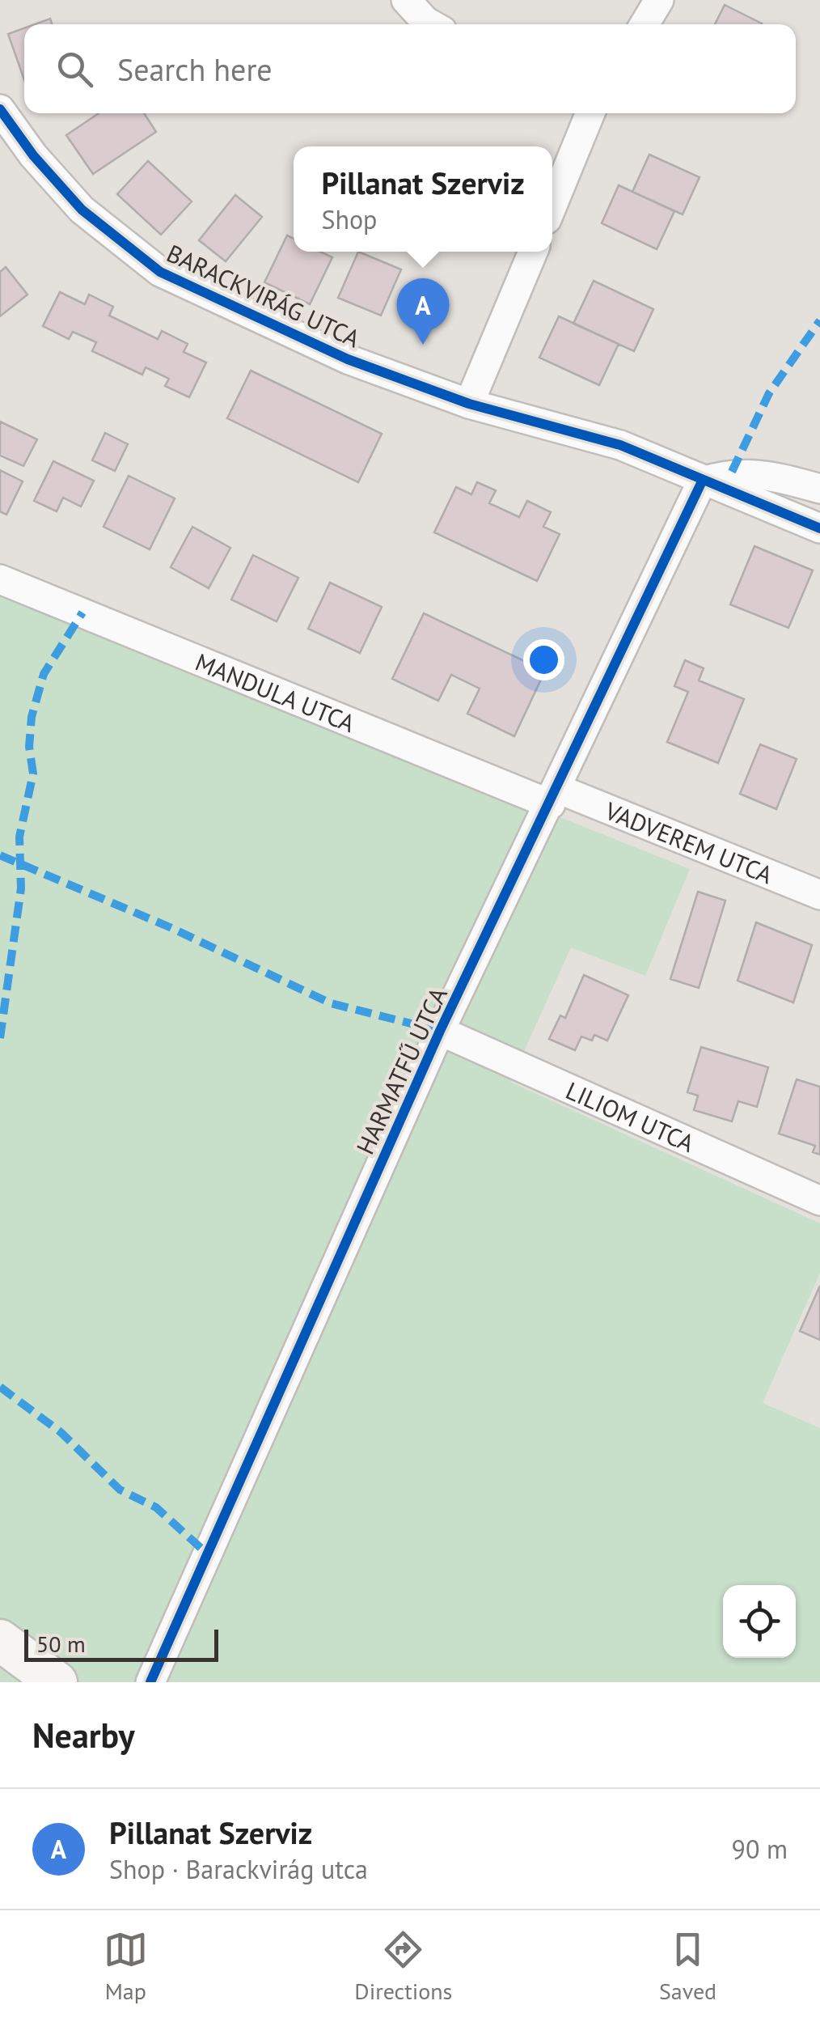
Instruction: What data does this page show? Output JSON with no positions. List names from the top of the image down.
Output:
{
  "streets": {
    "street": [
      "BARACKVIRÁG UTCA",
      "MANDULA UTCA",
      "VADVEREM UTCA",
      "HARMATFŰ UTCA",
      "LILIOM UTCA"
    ]
  },
  "crossings": [
    ["BARACKVIRÁG UTCA", "HARMATFŰ UTCA"],
    ["MANDULA UTCA", "VADVEREM UTCA"],
    ["MANDULA UTCA", "HARMATFŰ UTCA"],
    ["VADVEREM UTCA", "HARMATFŰ UTCA"],
    ["HARMATFŰ UTCA", "LILIOM UTCA"]
  ],
  "scale_bar": "50 m",
  "page": {
    "search": "Search here",
    "popup": ["Pillanat Szerviz", "Shop"],
    "pins": "A",
    "scale": "50 m",
    "heading": "Nearby",
    "list": [
      {
        "mark": "A",
        "name": "Pillanat Szerviz",
        "note": "Shop · Barackvirág utca",
        "value": "90 m"
      }
    ],
    "nav": ["Map", "Directions", "Saved"]
  }
}
